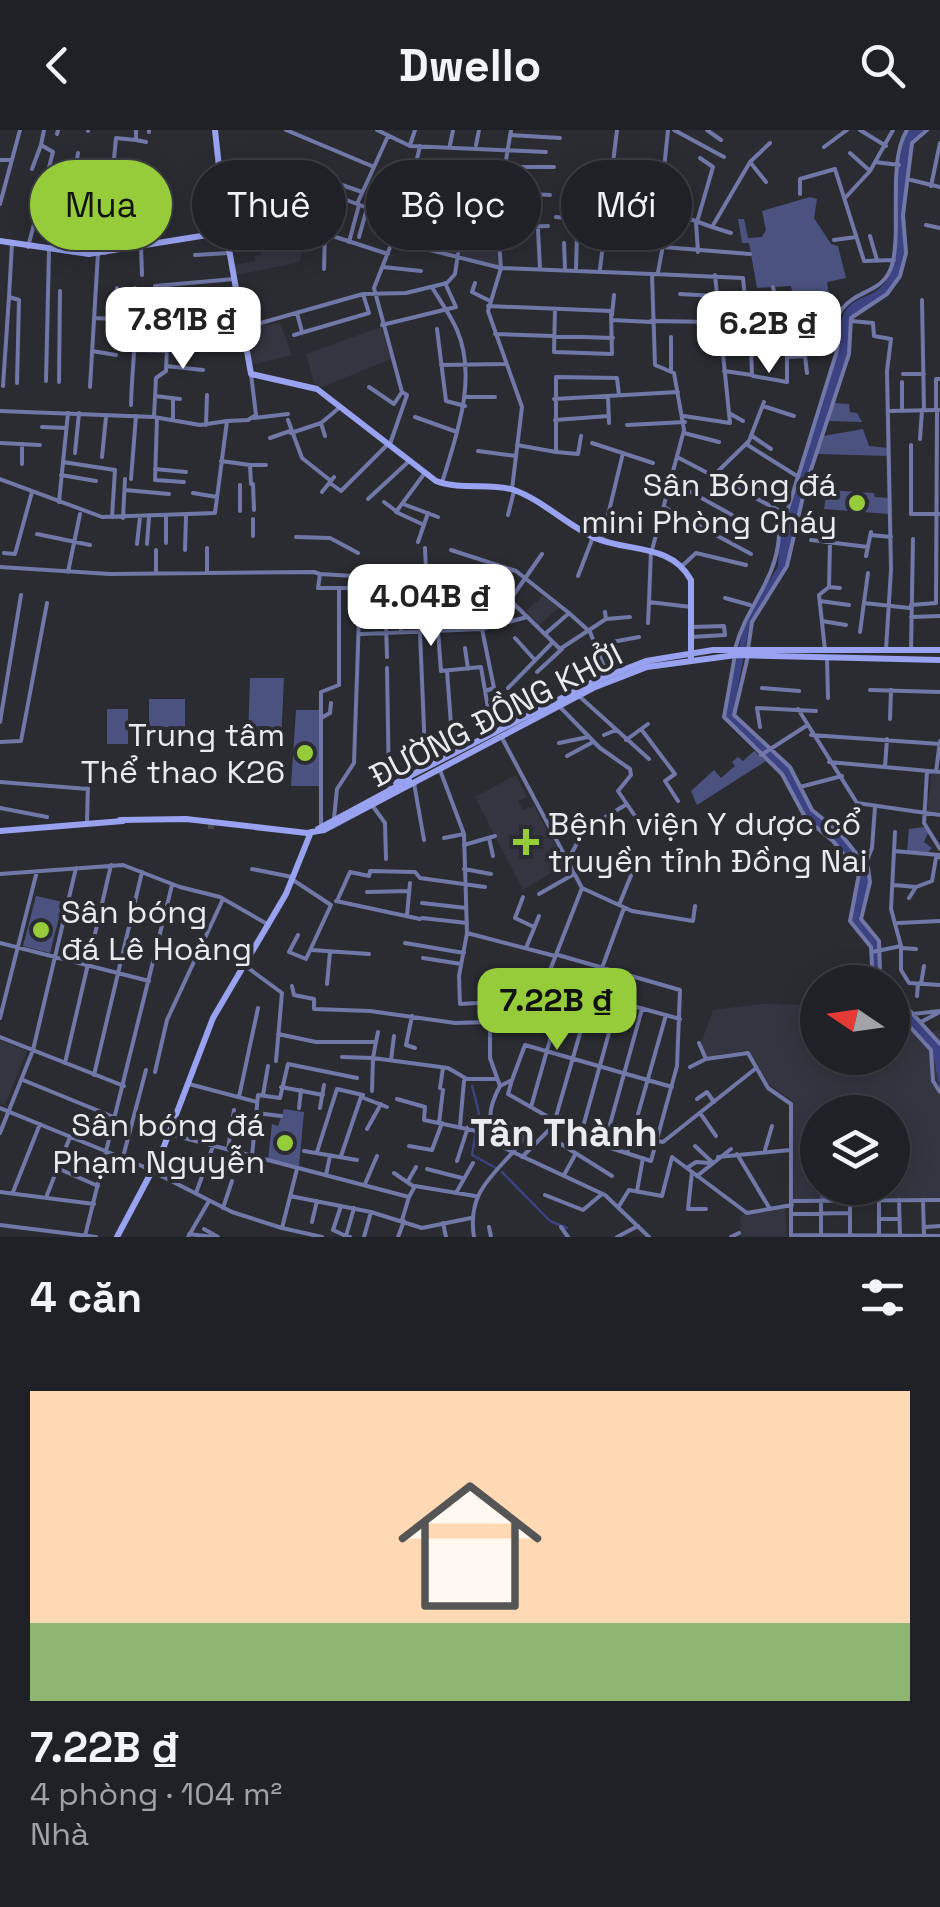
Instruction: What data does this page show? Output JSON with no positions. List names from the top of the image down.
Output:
{
  "streets": {
    "main road": ["ĐƯỜNG ĐỒNG KHỞI"]
  },
  "districts": ["Tân Thành"],
  "places": {
    "other": [
      "Sân Bóng đá mini Phòng Cháy",
      "Trung tâm Thể thao K26",
      "Sân bóng đá Lê Hoàng",
      "Sân bóng đá Phạm Nguyễn"
    ],
    "health": ["Bệnh viện Y dược cổ truyền tỉnh Đồng Nai"]
  },
  "north": "left",
  "page": {
    "header": "Dwello",
    "chip": [
      "Mua",
      "Thuê",
      "Bộ lọc",
      "Mới"
    ],
    "price": [
      "7.81B ₫",
      "6.2B ₫",
      "4.04B ₫",
      "7.22B ₫"
    ],
    "heading": "4 căn",
    "list": [
      {
        "name": "7.22B ₫",
        "note": "4 phòng · 104 m² · Nhà"
      }
    ]
  }
}
